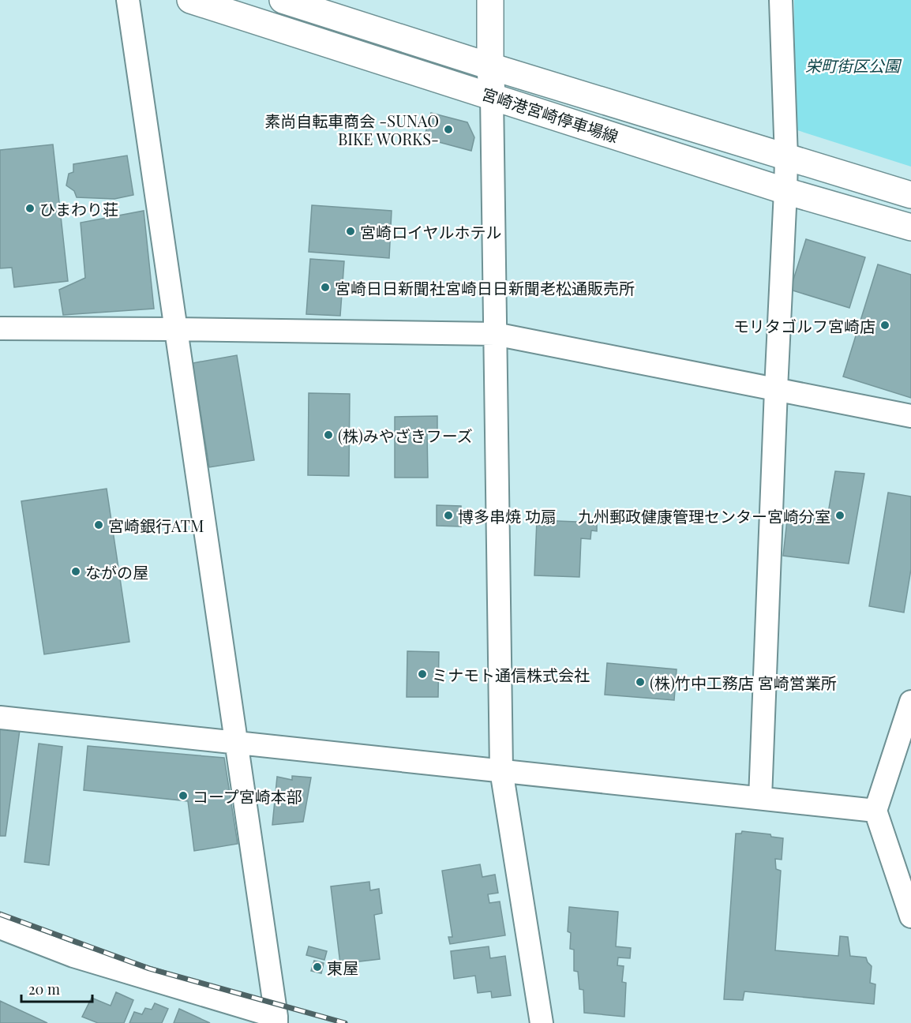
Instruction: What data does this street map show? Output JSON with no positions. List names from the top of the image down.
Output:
{
  "streets": {
    "main road": ["宮崎港宮崎停車場線"]
  },
  "parks": ["栄町街区公園"],
  "places": [
    "素尚自転車商会 -SUNAO BIKE WORKS-",
    "ひまわり荘",
    "宮崎ロイヤルホテル",
    "宮崎日日新聞社宮崎日日新聞老松通販売所",
    "モリタゴルフ宮崎店",
    "(株)みやざきフーズ",
    "博多串焼 功扇",
    "九州郵政健康管理センター宮崎分室",
    "宮崎銀行ATM",
    "ながの屋",
    "ミナモト通信株式会社",
    "(株)竹中工務店 宮崎営業所",
    "コープ宮崎本部",
    "東屋"
  ],
  "scale_bar": "20 m"
}
